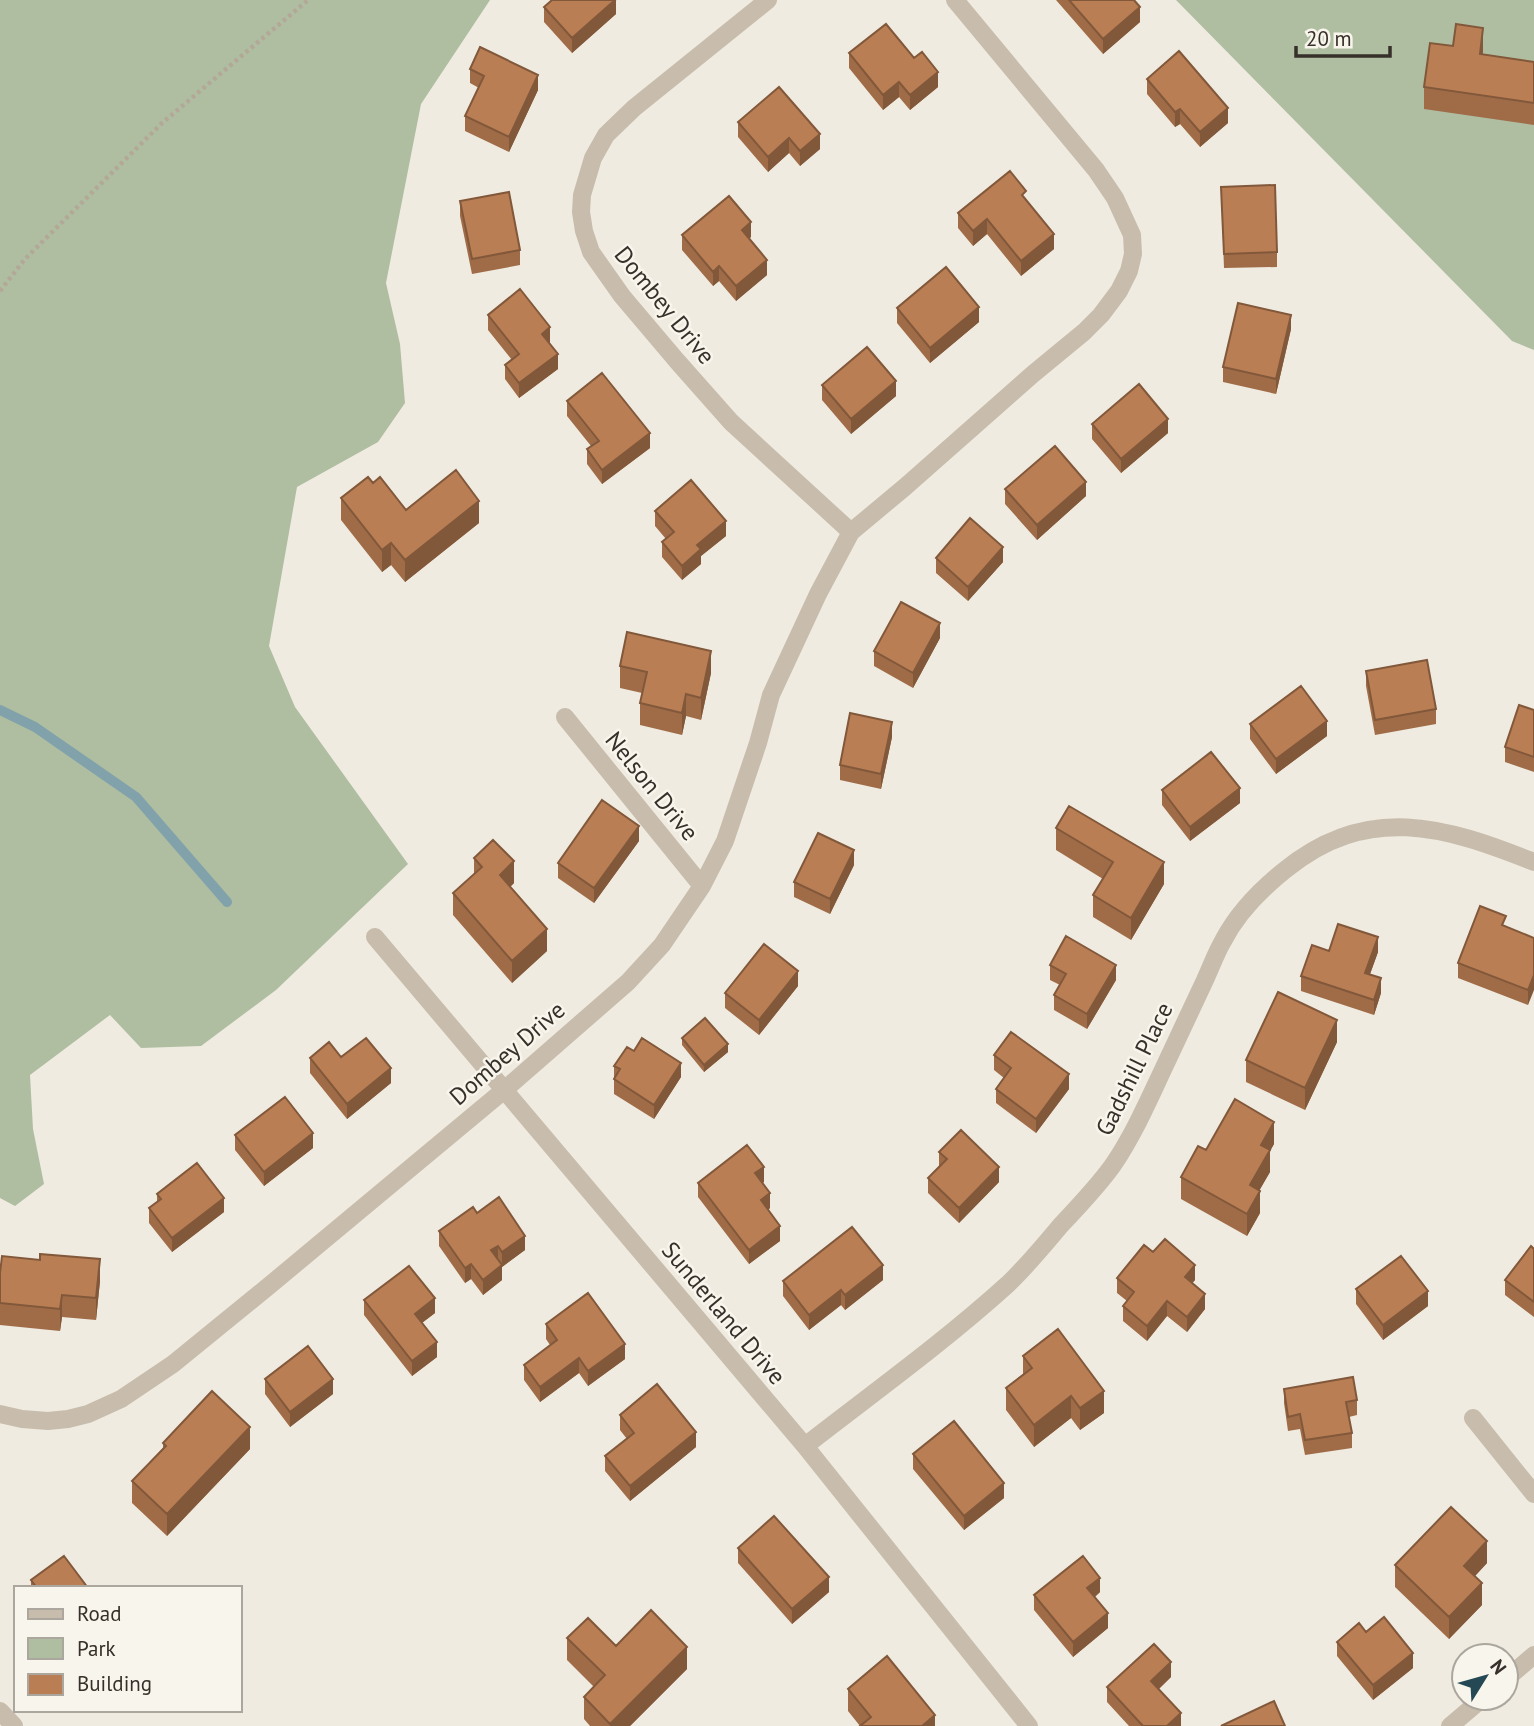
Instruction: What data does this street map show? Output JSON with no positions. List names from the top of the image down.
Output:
{
  "streets": {
    "street": [
      "Dombey Drive",
      "Nelson Drive",
      "Gadshill Place",
      "Sunderland Drive"
    ]
  },
  "crossings": [
    ["Dombey Drive", "Nelson Drive"],
    ["Dombey Drive", "Sunderland Drive"],
    ["Gadshill Place", "Sunderland Drive"]
  ],
  "legend": ["Road", "Park", "Building"],
  "scale_bar": "20 m",
  "north": "top right"
}
